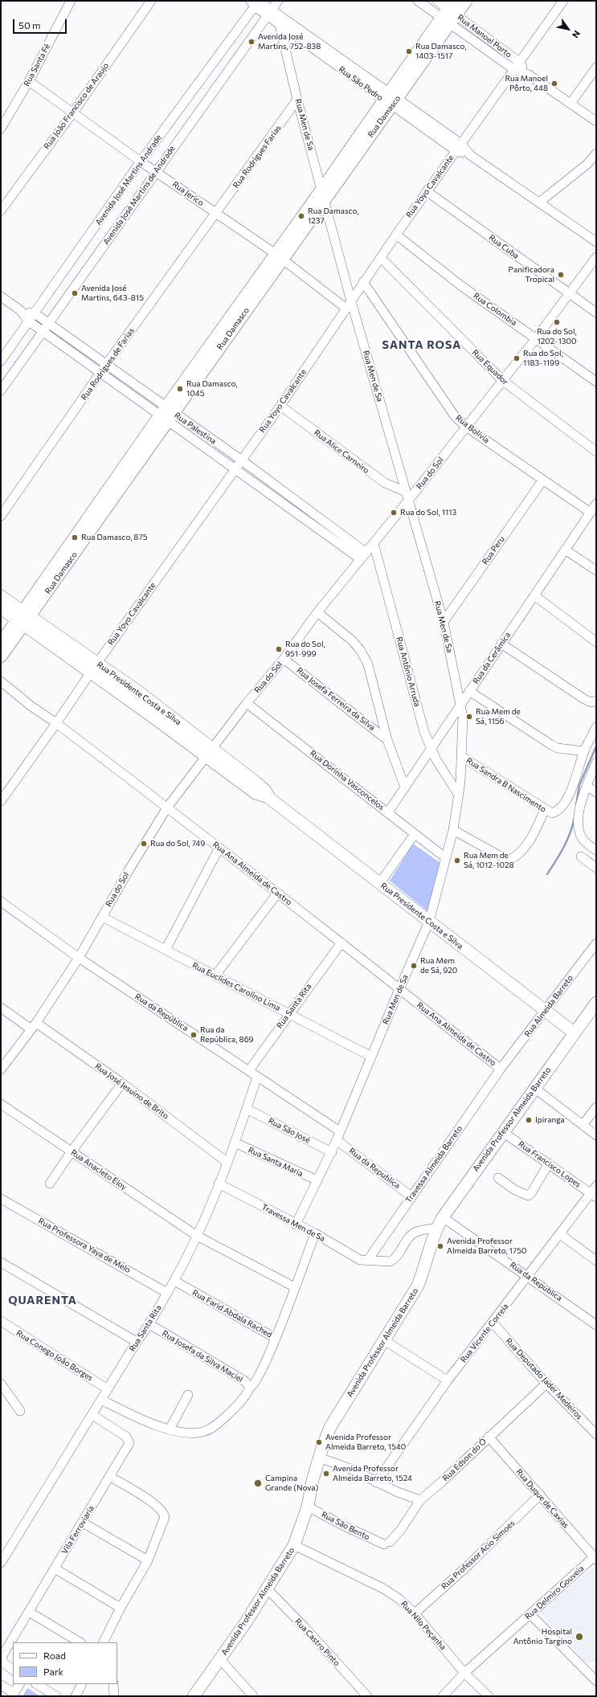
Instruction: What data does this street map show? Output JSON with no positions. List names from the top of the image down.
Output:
{
  "streets": {
    "street": [
      "Rua Manoel Porto",
      "Rua Santa Fé",
      "Rua São Pedro",
      "Rua João Francisco de Araujo",
      "Rua Damasco",
      "Rua Men de Sa",
      "Rua Rodrigues Farias",
      "Avenida José Martins Andrade",
      "Rua Yoyo Cavalcante",
      "Rua Jerico",
      "Avenida José Martins de Andrade",
      "Rua Cuba",
      "Rua Colombia",
      "Rua Rodrigues de Farias",
      "Rua Equador",
      "Rua Palestina",
      "Rua Bolívia",
      "Rua Alice Carneiro",
      "Rua do Sol",
      "Rua Peru",
      "Rua da Cerâmica",
      "Rua Antônio Arruda",
      "Rua Presidente Costa e Silva",
      "Rua Josefa Ferreira da Silva",
      "Rua Dorinha Vasconcelos",
      "Rua Sandra B Nascimento",
      "Rua Ana Almeida de Castro",
      "Rua Euclides Carolino Lima",
      "Rua Santa Rita",
      "Rua Almeida Barreto",
      "Rua da República",
      "Rua José Jesuino de Brito",
      "Avenida Professor Almeida Barreto",
      "Rua São José",
      "Rua Santa Maria",
      "Travessa Almeida Barreto",
      "Rua Francisco Lopes",
      "Rua da Republica",
      "Rua Anacleto Eloy",
      "Travessa Men de Sa",
      "Rua Professora Yaya de Melo",
      "Rua Farid Abdala Rached",
      "Rua Vicente Correia",
      "Rua Conego João Borges",
      "Rua Josefa da Silva Maciel",
      "Rua Deputado Jader Medeiros",
      "Rua Edson do Ó",
      "Rua Duque de Caxias",
      "Rua São Bento",
      "Vila Ferroviaria",
      "Rua Professor Acio Simoes",
      "Rua Delmiro Gouveia",
      "Rua Nilo Peçanha",
      "Rua Castro Pinto"
    ]
  },
  "crossings": [
    ["Rua Manoel Porto", "Rua Damasco"],
    ["Rua Manoel Porto", "Rua Yoyo Cavalcante"],
    ["Rua Santa Fé", "Rua Jerico"],
    ["Rua São Pedro", "Rua Damasco"],
    ["Rua São Pedro", "Rua Men de Sa"],
    ["Rua São Pedro", "Avenida José Martins Andrade"],
    ["Rua São Pedro", "Rua Yoyo Cavalcante"],
    ["Rua São Pedro", "Avenida José Martins de Andrade"],
    ["Rua João Francisco de Araujo", "Rua Jerico"],
    ["Rua Damasco", "Rua Men de Sa"],
    ["Rua Damasco", "Rua Jerico"],
    ["Rua Damasco", "Rua Palestina"],
    ["Rua Damasco", "Rua Presidente Costa e Silva"],
    ["Rua Men de Sa", "Rua Rodrigues Farias"],
    ["Rua Men de Sa", "Rua Yoyo Cavalcante"],
    ["Rua Men de Sa", "Rua Jerico"],
    ["Rua Men de Sa", "Rua Alice Carneiro"],
    ["Rua Men de Sa", "Rua do Sol"],
    ["Rua Men de Sa", "Rua Peru"],
    ["Rua Men de Sa", "Rua da Cerâmica"],
    ["Rua Men de Sa", "Rua Antônio Arruda"],
    ["Rua Men de Sa", "Rua Presidente Costa e Silva"],
    ["Rua Men de Sa", "Rua Dorinha Vasconcelos"],
    ["Rua Men de Sa", "Rua Sandra B Nascimento"],
    ["Rua Men de Sa", "Rua Ana Almeida de Castro"],
    ["Rua Men de Sa", "Rua Euclides Carolino Lima"],
    ["Rua Men de Sa", "Rua da República"],
    ["Rua Men de Sa", "Rua São José"],
    ["Rua Men de Sa", "Rua Santa Maria"],
    ["Rua Men de Sa", "Rua da Republica"],
    ["Rua Men de Sa", "Travessa Men de Sa"],
    ["Rua Rodrigues Farias", "Rua Jerico"],
    ["Rua Rodrigues Farias", "Rua Rodrigues de Farias"],
    ["Avenida José Martins Andrade", "Rua Jerico"],
    ["Avenida José Martins Andrade", "Rua Palestina"],
    ["Rua Yoyo Cavalcante", "Rua Jerico"],
    ["Rua Yoyo Cavalcante", "Rua Cuba"],
    ["Rua Yoyo Cavalcante", "Rua Colombia"],
    ["Rua Yoyo Cavalcante", "Rua Equador"],
    ["Rua Yoyo Cavalcante", "Rua Palestina"],
    ["Rua Yoyo Cavalcante", "Rua Bolívia"],
    ["Rua Yoyo Cavalcante", "Rua Alice Carneiro"],
    ["Rua Yoyo Cavalcante", "Rua Presidente Costa e Silva"],
    ["Rua Yoyo Cavalcante", "Rua Ana Almeida de Castro"],
    ["Rua Jerico", "Avenida José Martins de Andrade"],
    ["Rua Jerico", "Rua Rodrigues de Farias"],
    ["Avenida José Martins de Andrade", "Rua Palestina"],
    ["Rua Cuba", "Rua do Sol"],
    ["Rua Colombia", "Rua do Sol"],
    ["Rua Rodrigues de Farias", "Rua Palestina"],
    ["Rua Equador", "Rua do Sol"],
    ["Rua Palestina", "Rua do Sol"],
    ["Rua Bolívia", "Rua do Sol"],
    ["Rua Bolívia", "Rua Peru"],
    ["Rua Bolívia", "Rua da Cerâmica"],
    ["Rua Alice Carneiro", "Rua do Sol"],
    ["Rua do Sol", "Rua Antônio Arruda"],
    ["Rua do Sol", "Rua Presidente Costa e Silva"],
    ["Rua do Sol", "Rua Josefa Ferreira da Silva"],
    ["Rua do Sol", "Rua Dorinha Vasconcelos"],
    ["Rua do Sol", "Rua Ana Almeida de Castro"],
    ["Rua do Sol", "Rua Euclides Carolino Lima"],
    ["Rua do Sol", "Rua da República"],
    ["Rua do Sol", "Rua José Jesuino de Brito"],
    ["Rua da Cerâmica", "Rua Antônio Arruda"],
    ["Rua da Cerâmica", "Rua Dorinha Vasconcelos"],
    ["Rua Presidente Costa e Silva", "Rua Almeida Barreto"],
    ["Rua Presidente Costa e Silva", "Avenida Professor Almeida Barreto"],
    ["Rua Ana Almeida de Castro", "Rua Santa Rita"],
    ["Rua Ana Almeida de Castro", "Rua Almeida Barreto"],
    ["Rua Ana Almeida de Castro", "Travessa Almeida Barreto"],
    ["Rua Euclides Carolino Lima", "Rua Santa Rita"],
    ["Rua Santa Rita", "Rua da República"],
    ["Rua Santa Rita", "Rua José Jesuino de Brito"],
    ["Rua Santa Rita", "Rua São José"],
    ["Rua Santa Rita", "Rua Santa Maria"],
    ["Rua Santa Rita", "Rua Anacleto Eloy"],
    ["Rua Santa Rita", "Travessa Men de Sa"],
    ["Rua Santa Rita", "Rua Professora Yaya de Melo"],
    ["Rua Santa Rita", "Rua Farid Abdala Rached"],
    ["Rua Santa Rita", "Rua Conego João Borges"],
    ["Rua Santa Rita", "Rua Josefa da Silva Maciel"],
    ["Rua Santa Rita", "Vila Ferroviaria"],
    ["Rua Almeida Barreto", "Travessa Almeida Barreto"],
    ["Rua da República", "Avenida Professor Almeida Barreto"],
    ["Rua da República", "Rua Vicente Correia"],
    ["Avenida Professor Almeida Barreto", "Rua Francisco Lopes"],
    ["Avenida Professor Almeida Barreto", "Travessa Men de Sa"],
    ["Avenida Professor Almeida Barreto", "Rua São Bento"],
    ["Avenida Professor Almeida Barreto", "Rua Nilo Peçanha"],
    ["Avenida Professor Almeida Barreto", "Rua Castro Pinto"],
    ["Travessa Almeida Barreto", "Rua da Republica"],
    ["Travessa Almeida Barreto", "Travessa Men de Sa"],
    ["Rua Francisco Lopes", "Rua Vicente Correia"],
    ["Rua Farid Abdala Rached", "Rua Josefa da Silva Maciel"],
    ["Rua Vicente Correia", "Rua Deputado Jader Medeiros"],
    ["Rua Deputado Jader Medeiros", "Rua Edson do Ó"],
    ["Rua Edson do Ó", "Rua Duque de Caxias"],
    ["Rua Edson do Ó", "Rua São Bento"],
    ["Rua Duque de Caxias", "Rua Professor Acio Simoes"],
    ["Rua Duque de Caxias", "Rua Delmiro Gouveia"],
    ["Rua Professor Acio Simoes", "Rua Nilo Peçanha"],
    ["Rua Delmiro Gouveia", "Rua Nilo Peçanha"]
  ],
  "districts": ["SANTA ROSA", "QUARENTA"],
  "places": [
    "Avenida José Martins, 752-838",
    "Rua Damasco, 1403-1517",
    "Rua Manoel Pôrto, 448",
    "Rua Damasco, 1237",
    "Panificadora Tropical",
    "Avenida José Martins, 643-815",
    "Rua do Sol, 1202-1300",
    "Rua do Sol, 1183-1199",
    "Rua Damasco, 1045",
    "Rua do Sol, 1113",
    "Rua Damasco, 875",
    "Rua do Sol, 951-999",
    "Rua Mem de Sá, 1156",
    "Rua do Sol, 749",
    "Rua Mem de Sá, 1012-1028",
    "Rua Mem de Sá, 920",
    "Rua da República, 869",
    "Ipiranga",
    "Avenida Professor Almeida Barreto, 1750",
    "Avenida Professor Almeida Barreto, 1540",
    "Avenida Professor Almeida Barreto, 1524",
    "Campina Grande (Nova)",
    "Hospital Antônio Targino"
  ],
  "legend": ["Road", "Park"],
  "scale_bar": "50 m",
  "north": "bottom right"
}
